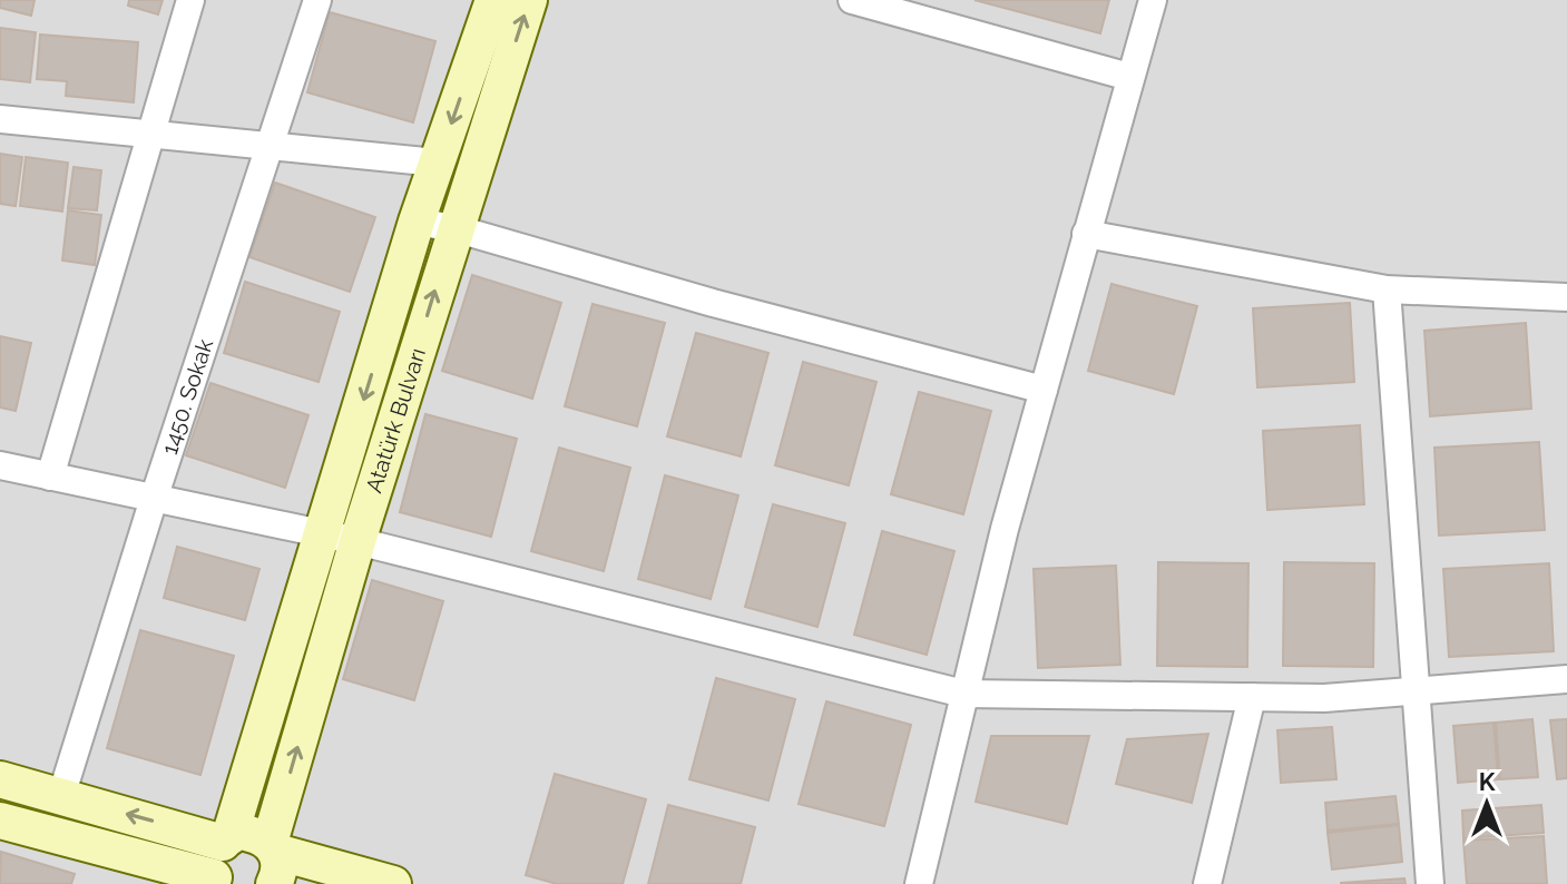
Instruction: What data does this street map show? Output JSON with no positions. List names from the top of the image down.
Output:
{
  "streets": {
    "main road": ["Atatürk Bulvarı"],
    "street": ["1450. Sokak"]
  },
  "north": "top"
}
